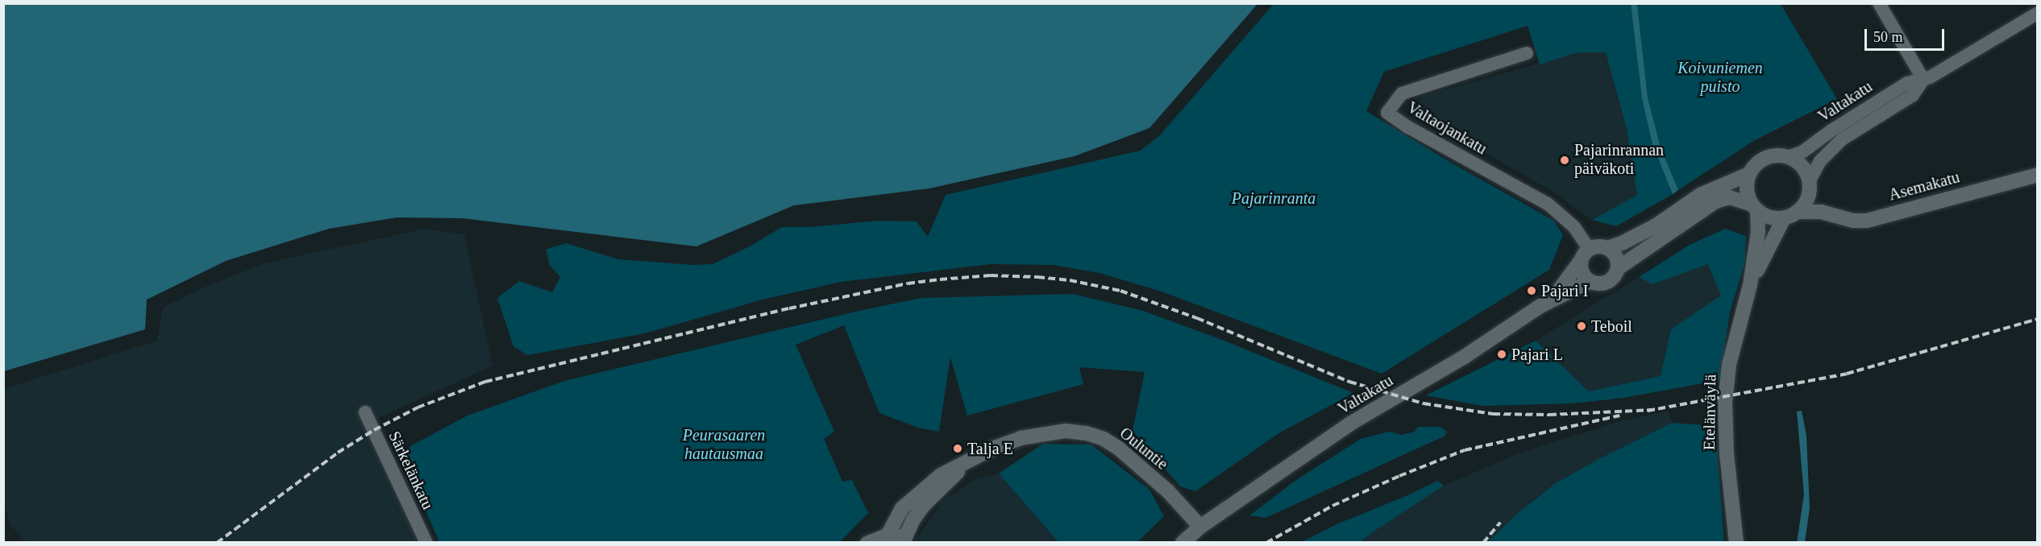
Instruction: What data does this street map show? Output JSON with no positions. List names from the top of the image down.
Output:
{
  "streets": {
    "main road": [
      "Valtakatu",
      "Asemakatu",
      "Etelänväylä",
      "Ouluntie"
    ],
    "street": ["Valtaojankatu", "Särkelänkatu"]
  },
  "crossings": [
    ["Valtakatu", "Valtaojankatu"],
    ["Valtakatu", "Asemakatu"],
    ["Valtakatu", "Etelänväylä"],
    ["Valtakatu", "Ouluntie"],
    ["Asemakatu", "Etelänväylä"]
  ],
  "parks": ["Koivuniemen puisto", "Pajarinranta", "Peurasaaren hautausmaa"],
  "places": [
    "Pajarinrannan päiväkoti",
    "Pajari I",
    "Teboil",
    "Pajari L",
    "Talja E"
  ],
  "scale_bar": "50 m"
}
